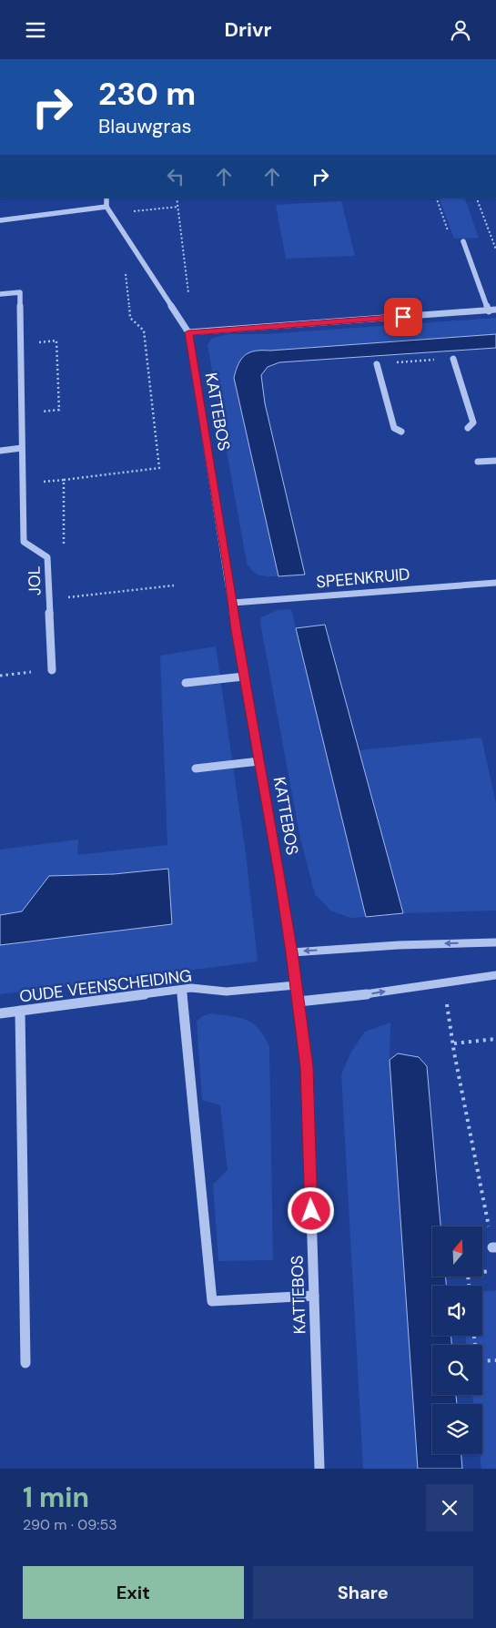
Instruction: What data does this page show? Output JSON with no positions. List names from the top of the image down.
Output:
{
  "streets": {
    "street": [
      "KATTEBOS",
      "SPEENKRUID",
      "JOL",
      "OUDE VEENSCHEIDING"
    ]
  },
  "crossings": [
    ["KATTEBOS", "SPEENKRUID"],
    ["KATTEBOS", "OUDE VEENSCHEIDING"]
  ],
  "north": "top",
  "page": {
    "header": "Drivr",
    "turn": ["230 m", "Blauwgras"],
    "heading": ["1 min", "290 m · 09:53"],
    "buttons": ["Exit", "Share"]
  }
}
